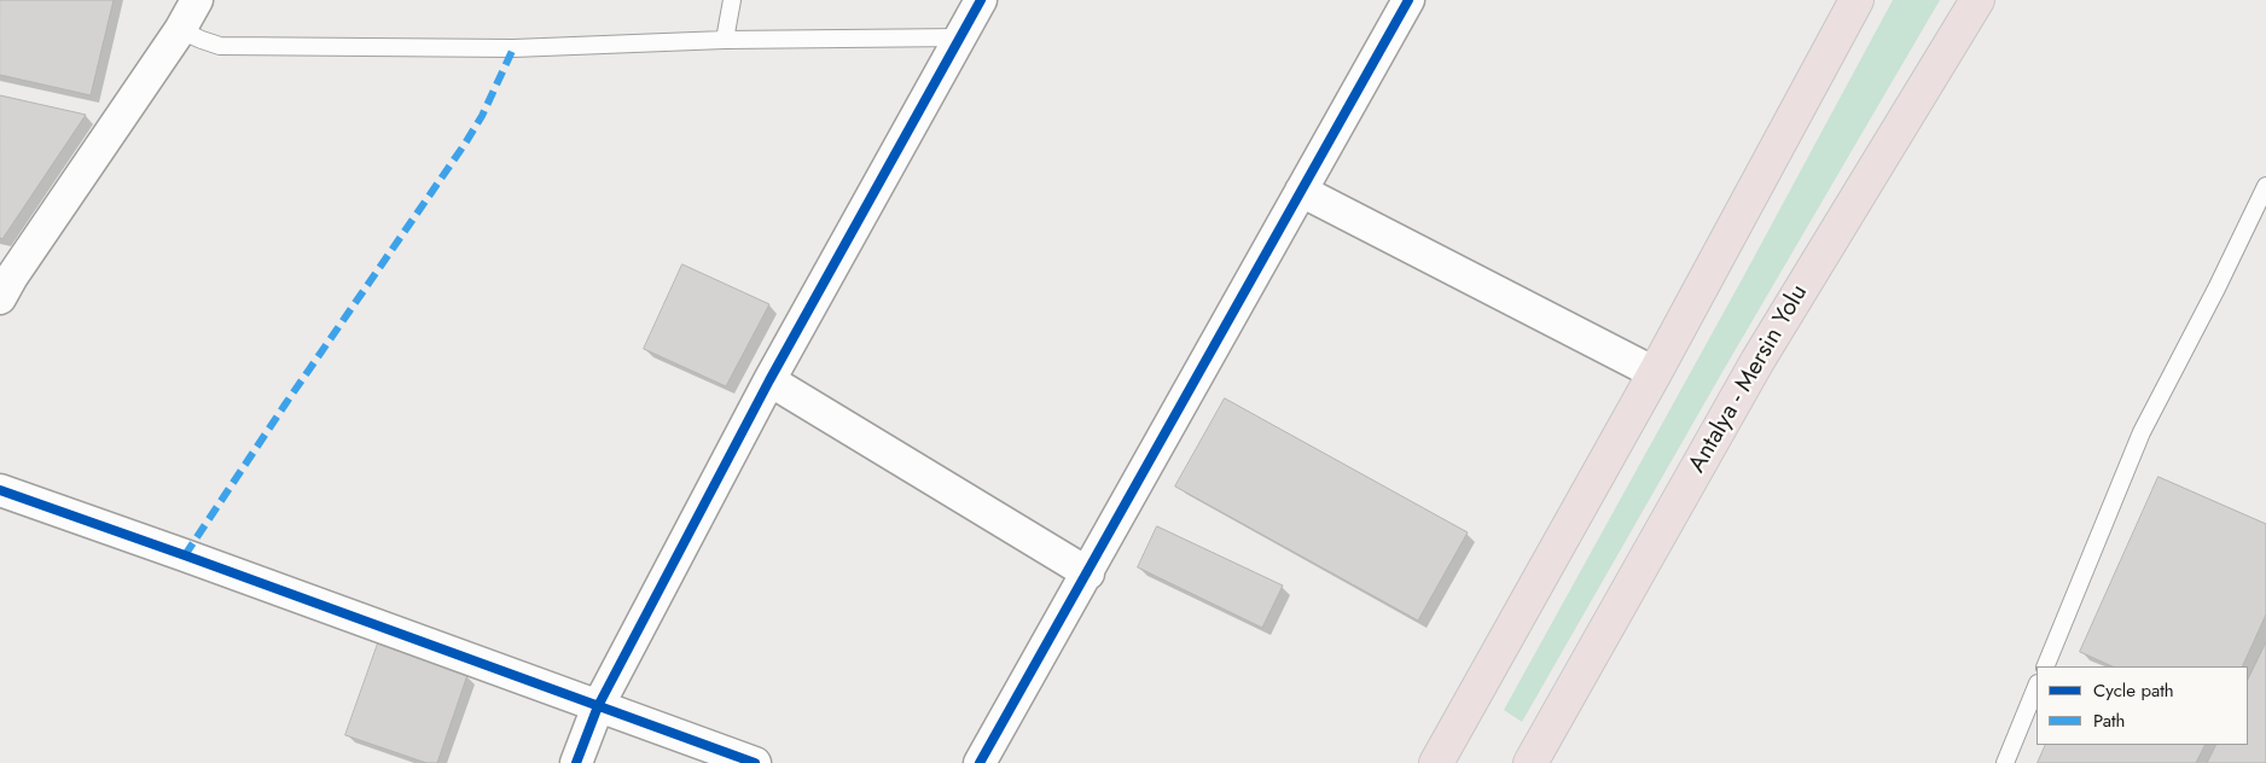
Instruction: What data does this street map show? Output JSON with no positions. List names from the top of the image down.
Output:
{
  "streets": {
    "highway": ["Antalya - Mersin Yolu"]
  },
  "legend": ["Cycle path", "Path"]
}
